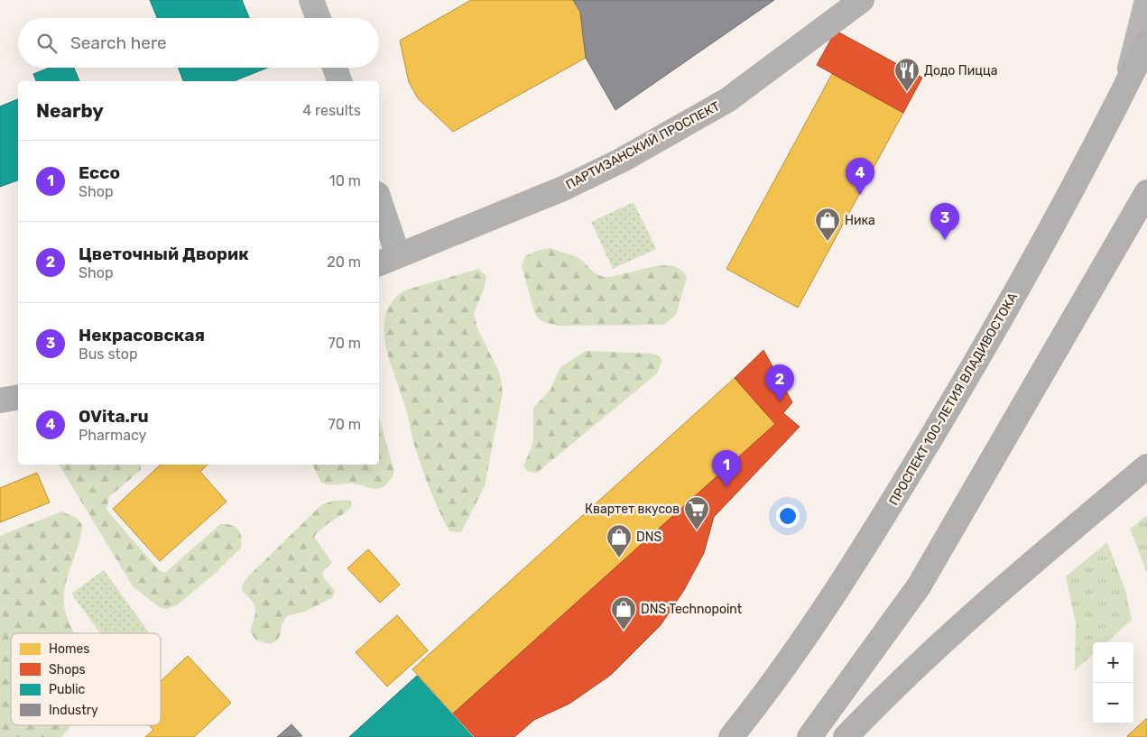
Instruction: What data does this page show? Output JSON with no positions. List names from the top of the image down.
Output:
{
  "streets": {
    "highway": ["ПРОСПЕКТ 100-ЛЕТИЯ ВЛАДИВОСТОКА"],
    "main road": ["ПАРТИЗАНСКИЙ ПРОСПЕКТ"]
  },
  "places": {
    "restaurant": ["Додо Пицца"],
    "shop": ["Ника", "DNS", "DNS Technopoint"],
    "supermarket": ["Квартет вкусов"]
  },
  "legend": [
    "Homes",
    "Shops",
    "Public",
    "Industry"
  ],
  "page": {
    "search": "Search here",
    "heading": ["Nearby", "4 results"],
    "list": [
      {
        "mark": "1",
        "name": "Ecco",
        "note": "Shop",
        "value": "10 m"
      },
      {
        "mark": "2",
        "name": "Цветочный Дворик",
        "note": "Shop",
        "value": "20 m"
      },
      {
        "mark": "3",
        "name": "Некрасовская",
        "note": "Bus stop",
        "value": "70 m"
      },
      {
        "mark": "4",
        "name": "OVita.ru",
        "note": "Pharmacy",
        "value": "70 m"
      }
    ],
    "pins": [
      "4",
      "3",
      "2",
      "1"
    ],
    "map_buttons": ["+", "−"]
  }
}
